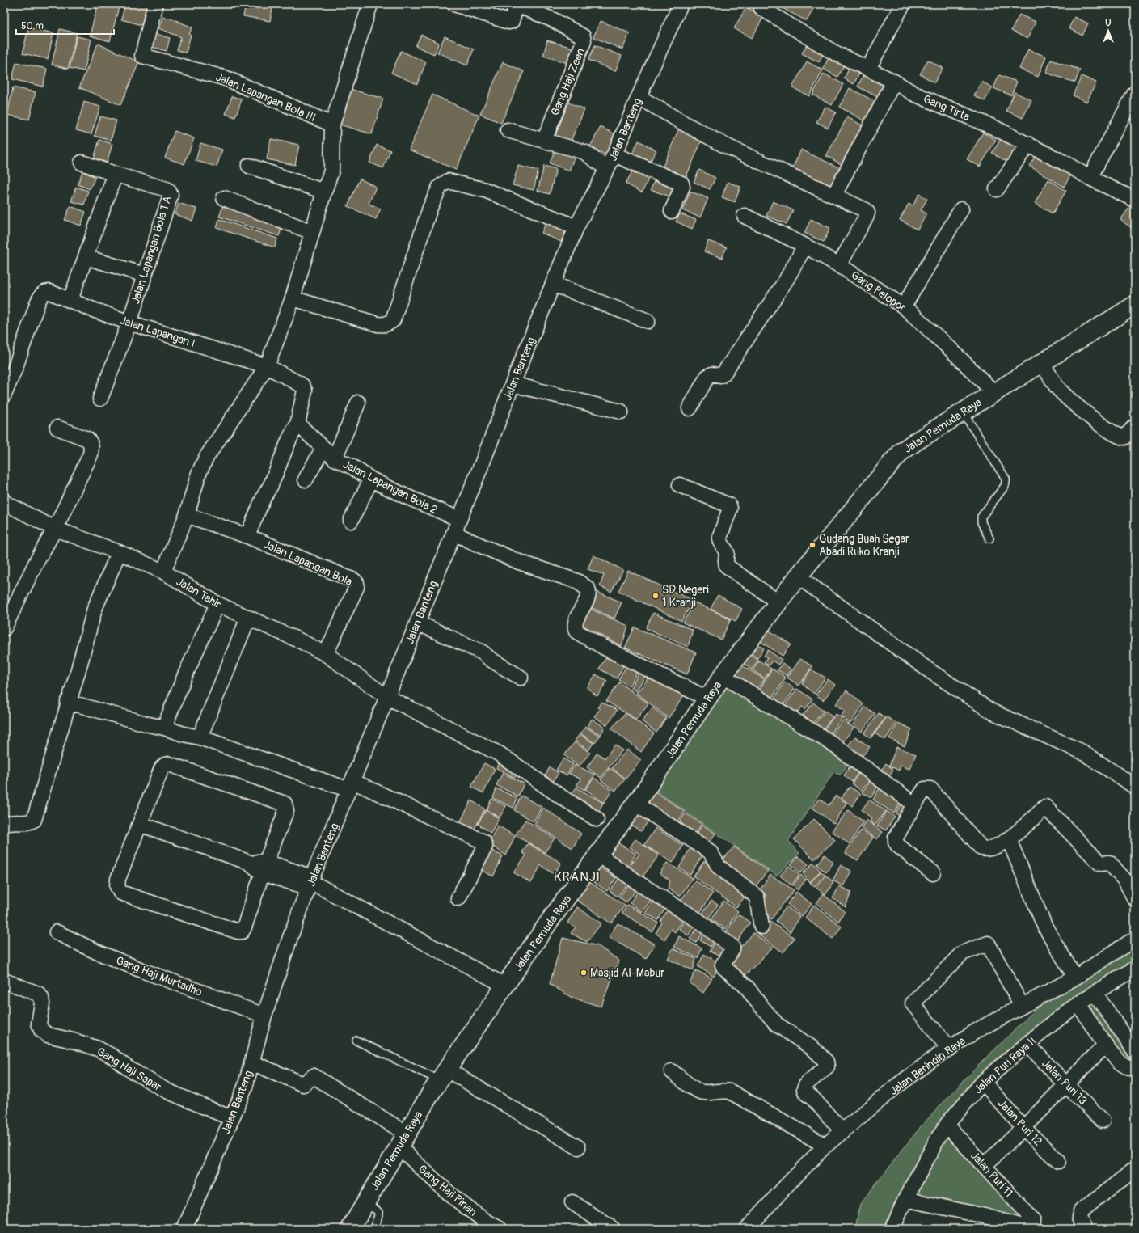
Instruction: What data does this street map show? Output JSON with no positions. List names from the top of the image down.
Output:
{
  "streets": {
    "main road": ["Jalan Pemuda Raya"],
    "street": [
      "Gang Haji Zeen",
      "Jalan Lapangan Bola III",
      "Gang Tirta",
      "Jalan Banteng",
      "Jalan Lapangan Bola 1 A",
      "Gang Pelopor",
      "Jalan Lapangan I",
      "Jalan Lapangan Bola 2",
      "Jalan Lapangan Bola",
      "Jalan Tahir",
      "Gang Haji Murtadho",
      "Jalan Puri Raya II",
      "Jalan Beringin Raya",
      "Gang Haji Sapar",
      "Jalan Puri 13",
      "Jalan Puri 12",
      "Jalan Puri 11",
      "Gang Haji Pinan"
    ]
  },
  "crossings": [
    ["Jalan Banteng", "Jalan Lapangan Bola 2"],
    ["Jalan Banteng", "Jalan Tahir"],
    ["Jalan Banteng", "Gang Haji Murtadho"],
    ["Jalan Banteng", "Gang Haji Sapar"],
    ["Jalan Banteng", "Gang Haji Pinan"],
    ["Jalan Lapangan Bola 1 A", "Jalan Lapangan I"],
    ["Gang Pelopor", "Jalan Pemuda Raya"],
    ["Jalan Pemuda Raya", "Gang Haji Pinan"],
    ["Jalan Lapangan Bola", "Jalan Tahir"],
    ["Jalan Puri Raya II", "Jalan Puri 13"],
    ["Jalan Puri Raya II", "Jalan Puri 12"],
    ["Jalan Puri Raya II", "Jalan Puri 11"]
  ],
  "districts": ["KRANJI"],
  "places": ["Gudang Buah Segar Abadi Ruko Kranji", "SD Negeri 1 Kranji", "Masjid Al-Mabur"],
  "scale_bar": "50 m",
  "north": "top"
}
